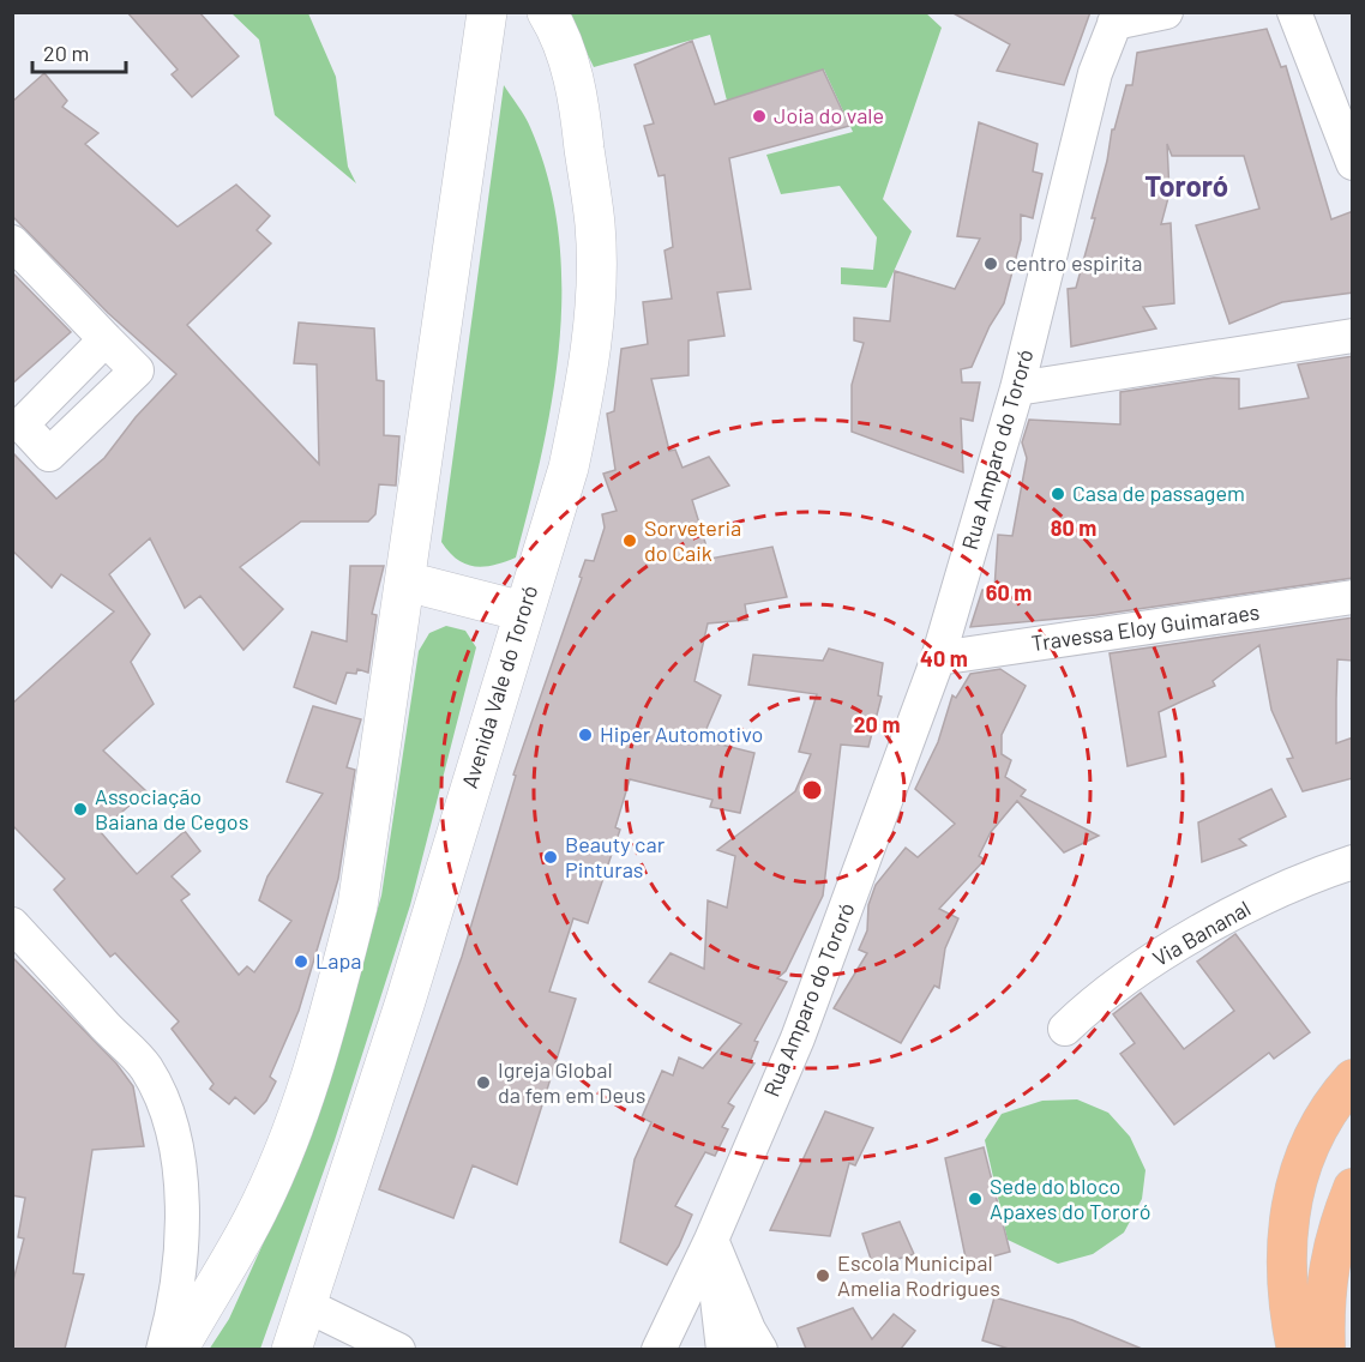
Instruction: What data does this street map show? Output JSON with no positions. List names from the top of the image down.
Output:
{
  "streets": {
    "street": [
      "Rua Amparo do Tororó",
      "Travessa Eloy Guimaraes",
      "Avenida Vale do Tororó",
      "Via Bananal"
    ]
  },
  "crossings": [
    ["Rua Amparo do Tororó", "Travessa Eloy Guimaraes"]
  ],
  "districts": ["Tororó"],
  "places": [
    "Joia do vale",
    "centro espirita",
    "Casa de passagem",
    "Sorveteria do Caik",
    "Hiper Automotivo",
    "Associação Baiana de Cegos",
    "Beauty car Pinturas",
    "Lapa",
    "Igreja Global da fem em Deus",
    "Sede do bloco Apaxes do Tororó",
    "Escola Municipal Amelia Rodrigues"
  ],
  "scale_bar": "20 m",
  "rings": [
    "80 m",
    "60 m",
    "40 m",
    "20 m"
  ]
}
